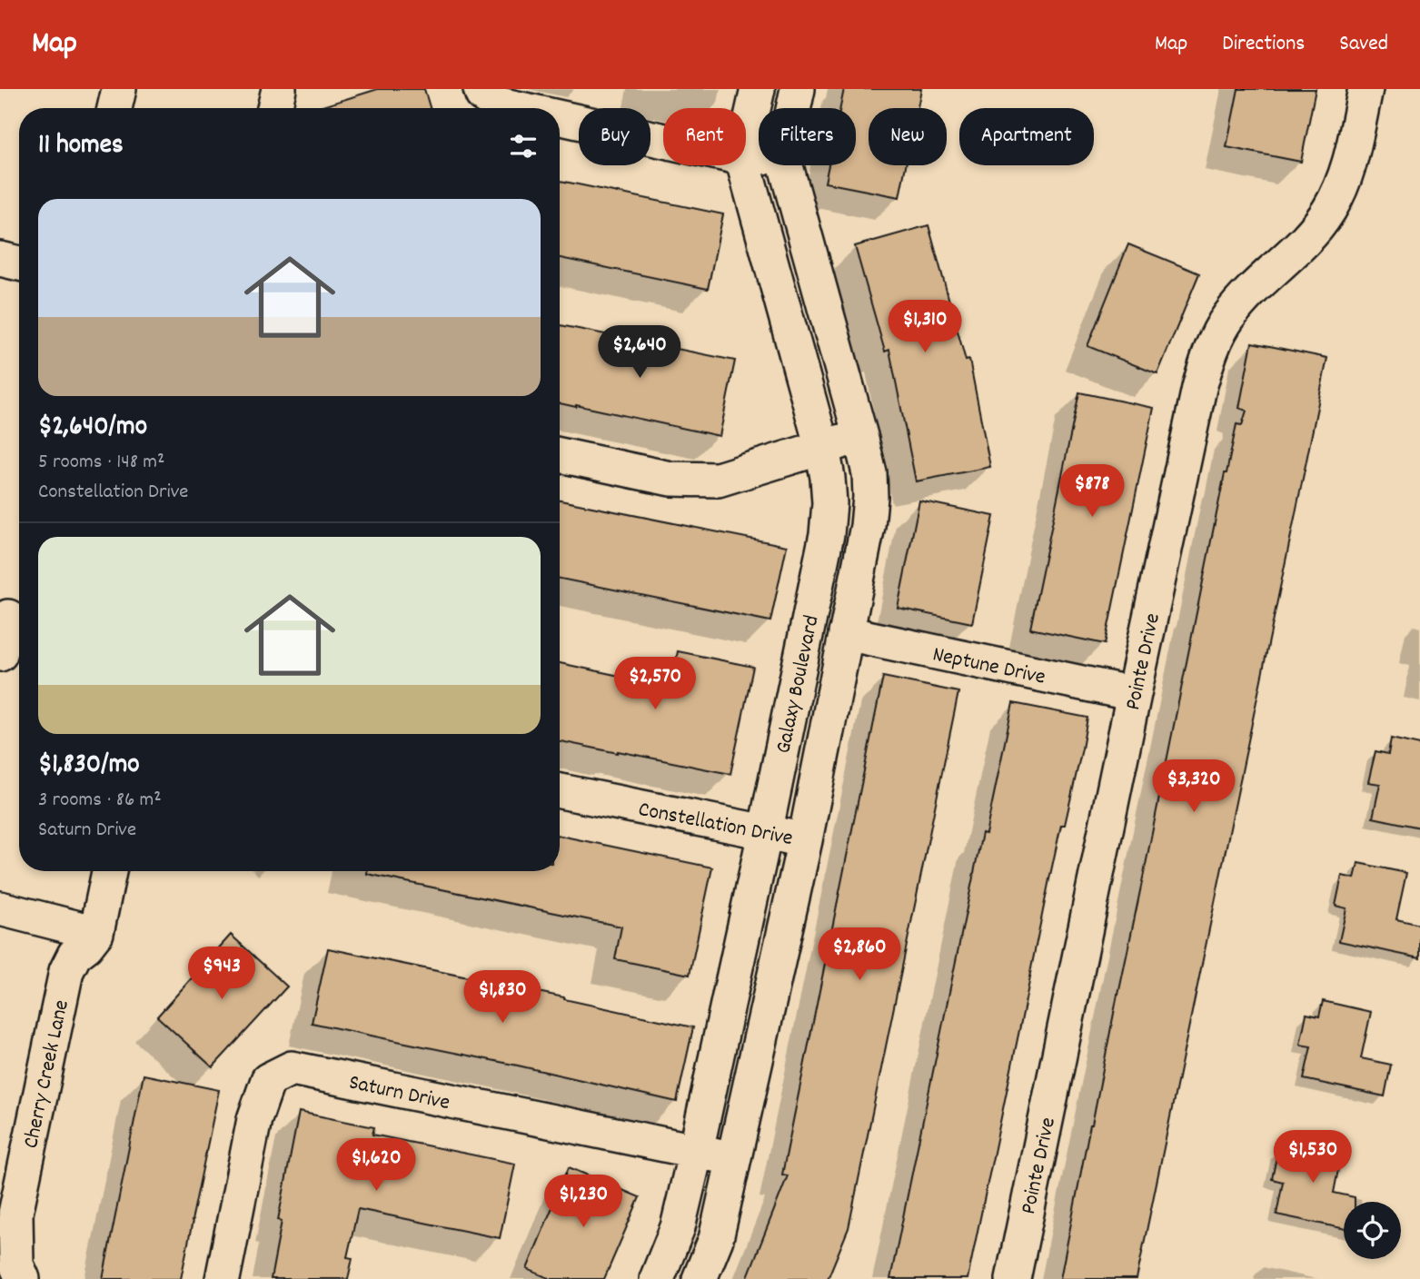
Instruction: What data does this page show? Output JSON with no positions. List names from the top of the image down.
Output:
{
  "streets": {
    "street": [
      "Pointe Drive",
      "Neptune Drive",
      "Galaxy Boulevard",
      "Constellation Drive",
      "Cherry Creek Lane",
      "Saturn Drive"
    ]
  },
  "crossings": [
    ["Pointe Drive", "Neptune Drive"],
    ["Neptune Drive", "Galaxy Boulevard"],
    ["Galaxy Boulevard", "Constellation Drive"],
    ["Galaxy Boulevard", "Saturn Drive"]
  ],
  "page": {
    "header": "Map",
    "nav": ["Map", "Directions", "Saved"],
    "chip": [
      "Buy",
      "Rent",
      "Filters",
      "New",
      "Apartment"
    ],
    "heading": "11 homes",
    "list": [
      {
        "name": "$2,640/mo",
        "note": "5 rooms · 148 m² · Constellation Drive"
      },
      {
        "name": "$1,830/mo",
        "note": "3 rooms · 86 m² · Saturn Drive"
      }
    ],
    "price": [
      "$1,310",
      "$2,640",
      "$878",
      "$2,570",
      "$3,320",
      "$2,860",
      "$943",
      "$1,830",
      "$1,530",
      "$1,620",
      "$1,230"
    ]
  }
}
